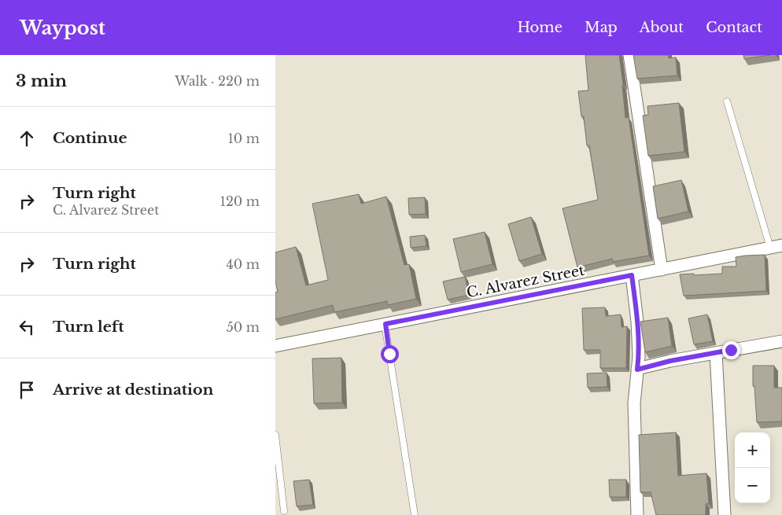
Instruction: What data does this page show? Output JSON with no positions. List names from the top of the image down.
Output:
{
  "streets": {
    "street": ["C. Alvarez Street"]
  },
  "page": {
    "header": "Waypost",
    "nav": [
      "Home",
      "Map",
      "About",
      "Contact"
    ],
    "heading": ["3 min", "Walk · 220 m"],
    "list": [
      ["Continue", "10 m"],
      ["Turn right", "C. Alvarez Street", "120 m"],
      ["Turn right", "40 m"],
      ["Turn left", "50 m"],
      "Arrive at destination"
    ],
    "map_buttons": ["+", "−"]
  }
}
